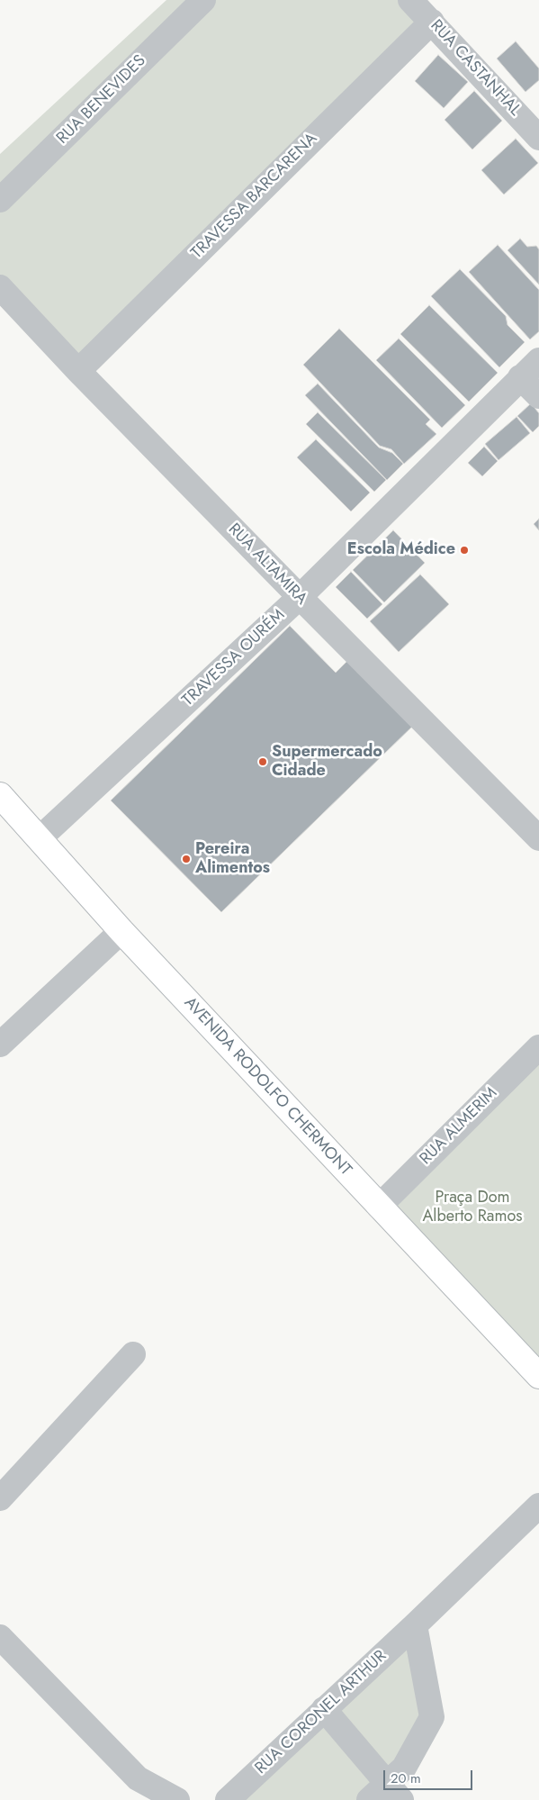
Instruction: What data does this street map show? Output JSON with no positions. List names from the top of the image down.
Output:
{
  "streets": {
    "main road": ["AVENIDA RODOLFO CHERMONT"],
    "street": [
      "RUA CASTANHAL",
      "RUA BENEVIDES",
      "TRAVESSA BARCARENA",
      "RUA ALTAMIRA",
      "TRAVESSA OURÉM",
      "RUA ALMERIM",
      "RUA CORONEL ARTHUR"
    ]
  },
  "crossings": [
    ["RUA CASTANHAL", "TRAVESSA BARCARENA"],
    ["TRAVESSA BARCARENA", "RUA ALTAMIRA"],
    ["RUA ALTAMIRA", "TRAVESSA OURÉM"],
    ["TRAVESSA OURÉM", "AVENIDA RODOLFO CHERMONT"],
    ["AVENIDA RODOLFO CHERMONT", "RUA ALMERIM"]
  ],
  "parks": ["Praça Dom Alberto Ramos"],
  "places": ["Escola Médice", "Supermercado Cidade", "Pereira Alimentos"],
  "scale_bar": "20 m"
}
